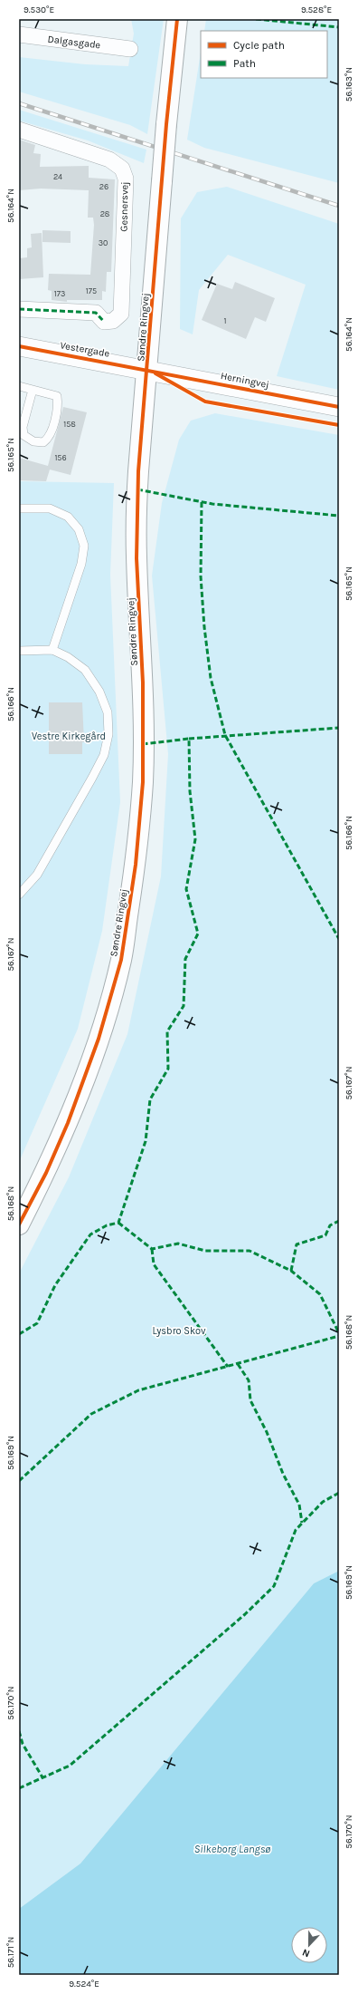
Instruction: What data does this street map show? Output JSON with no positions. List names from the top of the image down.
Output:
{
  "streets": {
    "main road": ["Søndre Ringvej"],
    "street": [
      "Dalgasgade",
      "Gesnersvej",
      "Vestergade",
      "Herningvej"
    ]
  },
  "crossings": [
    ["Søndre Ringvej", "Vestergade"],
    ["Søndre Ringvej", "Herningvej"],
    ["Vestergade", "Herningvej"]
  ],
  "water": ["Silkeborg Langsø"],
  "parks": ["Vestre Kirkegård", "Lysbro Skov"],
  "house_numbers": [
    "24",
    "26",
    "28",
    "30",
    "175",
    "173",
    "1",
    "158",
    "156"
  ],
  "legend": ["Cycle path", "Path"],
  "north": "bottom",
  "coordinates": [
    "9.530°E",
    "9.528°E",
    "56.163°N",
    "56.164°N",
    "56.165°N",
    "56.166°N",
    "56.167°N",
    "56.168°N",
    "56.169°N",
    "56.170°N",
    "56.171°N",
    "9.524°E"
  ]
}
